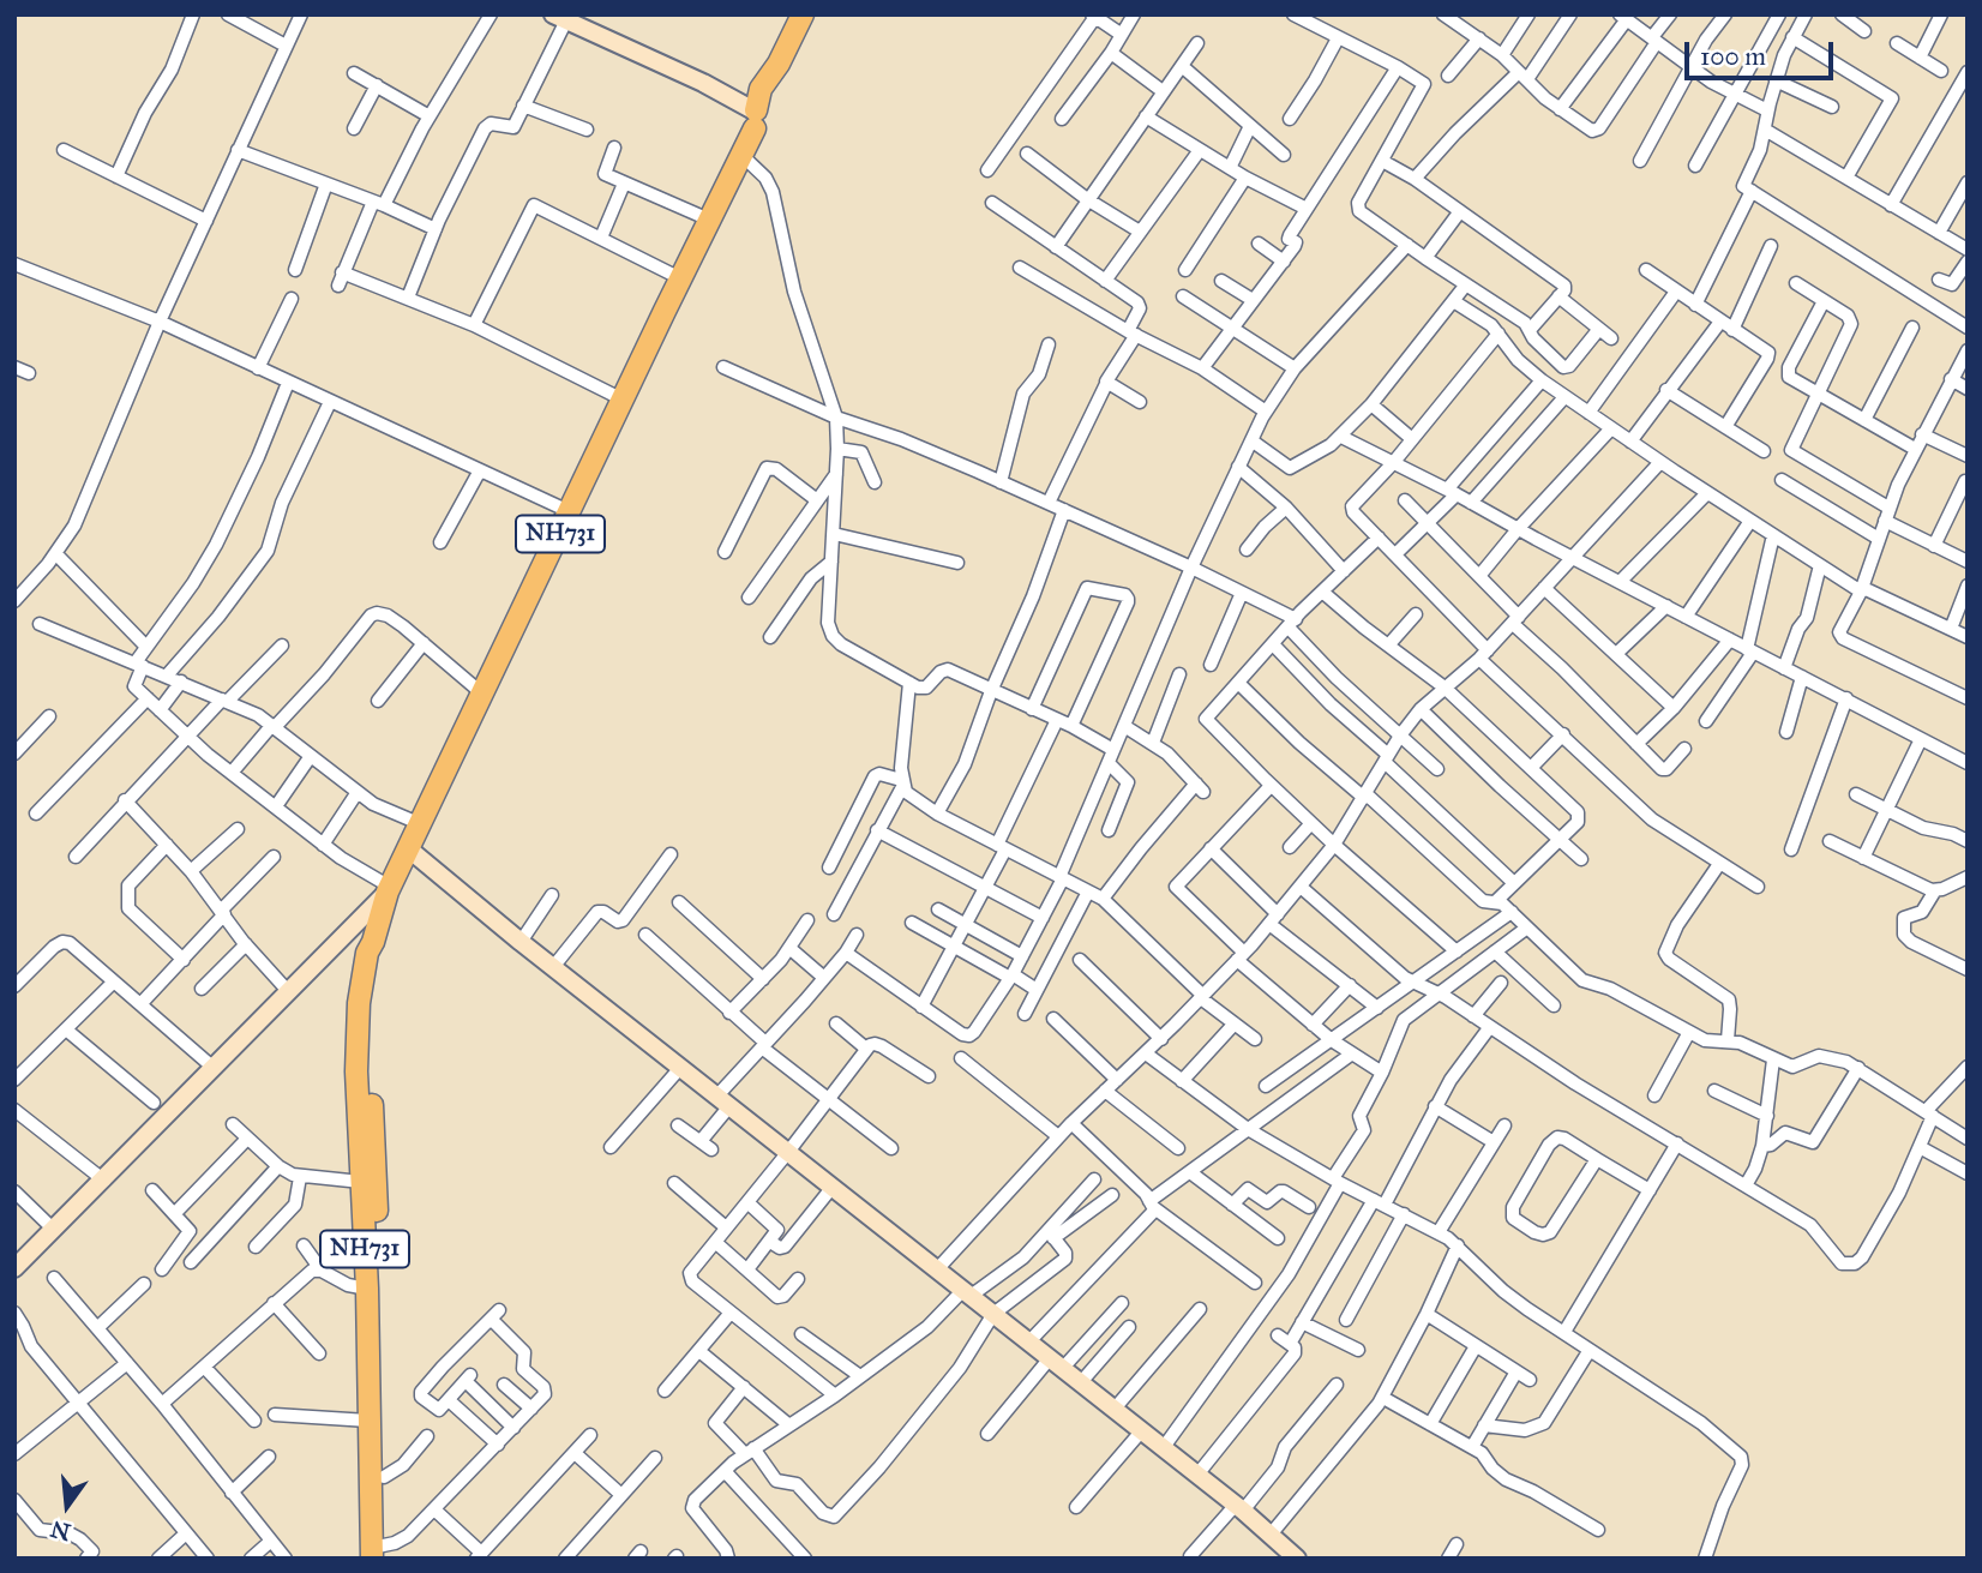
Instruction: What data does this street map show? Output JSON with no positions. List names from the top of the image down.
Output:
{
  "streets": {
    "highway": ["NH731"]
  },
  "scale_bar": "100 m",
  "north": "bottom"
}
